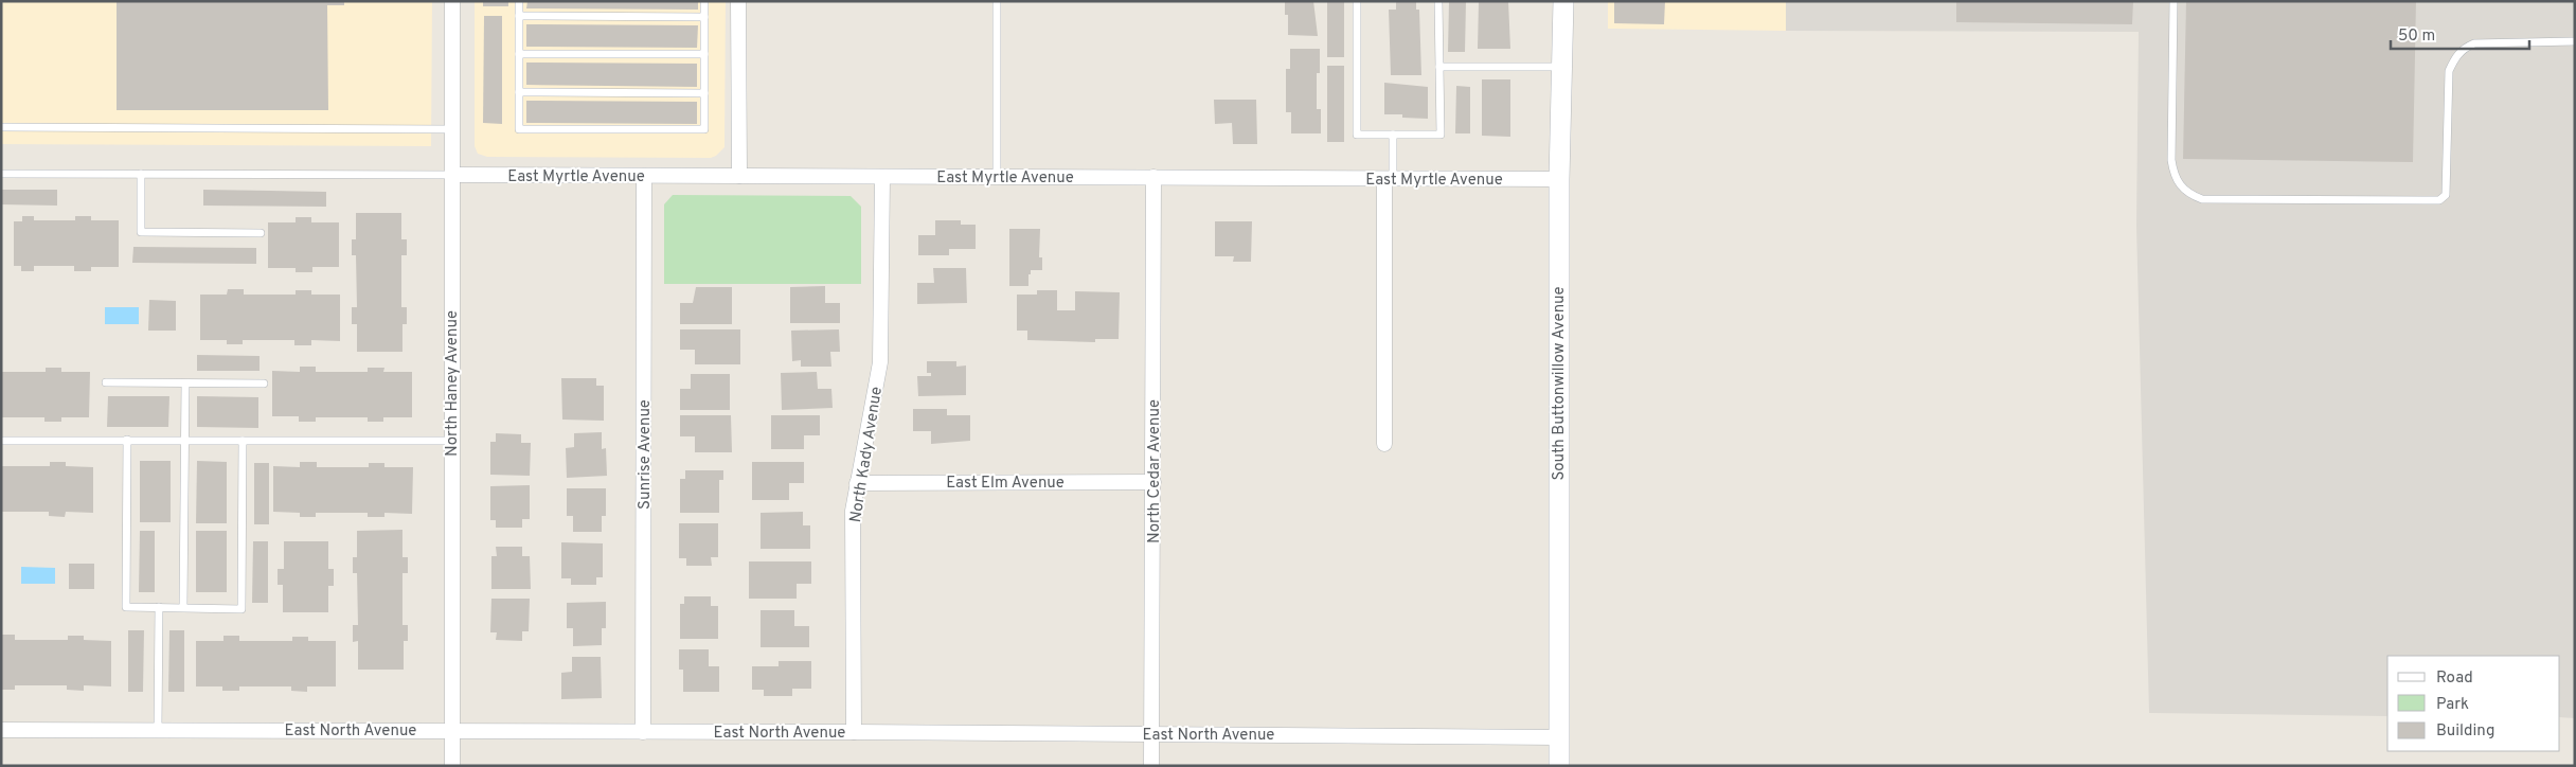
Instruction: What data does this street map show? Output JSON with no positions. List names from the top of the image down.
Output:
{
  "streets": {
    "street": [
      "East Myrtle Avenue",
      "North Haney Avenue",
      "South Buttonwillow Avenue",
      "Sunrise Avenue",
      "North Kady Avenue",
      "North Cedar Avenue",
      "East Elm Avenue",
      "East North Avenue"
    ]
  },
  "crossings": [
    ["East Myrtle Avenue", "North Haney Avenue"],
    ["East Myrtle Avenue", "South Buttonwillow Avenue"],
    ["East Myrtle Avenue", "Sunrise Avenue"],
    ["East Myrtle Avenue", "North Kady Avenue"],
    ["East Myrtle Avenue", "North Cedar Avenue"],
    ["North Haney Avenue", "East North Avenue"],
    ["South Buttonwillow Avenue", "East North Avenue"],
    ["Sunrise Avenue", "East North Avenue"],
    ["North Kady Avenue", "East Elm Avenue"],
    ["North Kady Avenue", "East North Avenue"],
    ["North Cedar Avenue", "East Elm Avenue"],
    ["North Cedar Avenue", "East North Avenue"]
  ],
  "legend": ["Road", "Park", "Building"],
  "scale_bar": "50 m"
}
